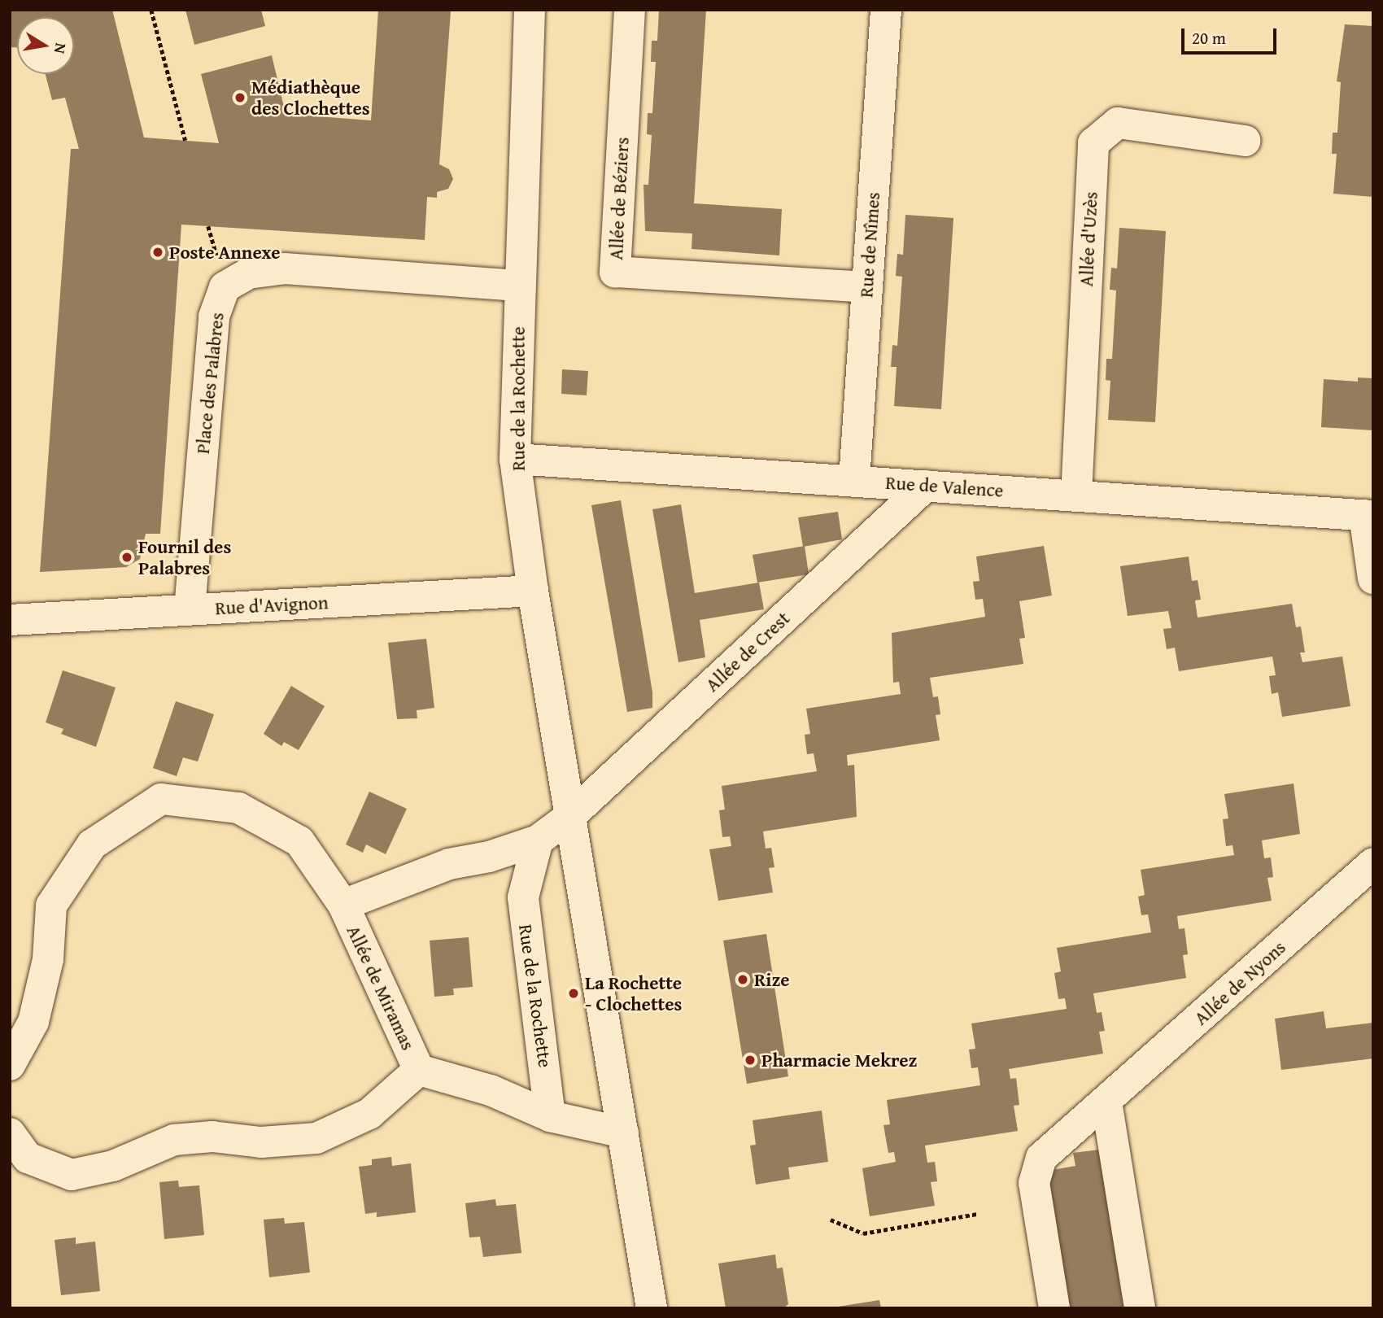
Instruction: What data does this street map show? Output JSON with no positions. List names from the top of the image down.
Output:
{
  "streets": {
    "street": [
      "Allée de Béziers",
      "Allée d'Uzès",
      "Rue de Nîmes",
      "Place des Palabres",
      "Rue de la Rochette",
      "Rue de Valence",
      "Rue d'Avignon",
      "Allée de Crest",
      "Allée de Nyons",
      "Allée de Miramas"
    ]
  },
  "crossings": [
    ["Allée de Béziers", "Rue de Nîmes"],
    ["Allée d'Uzès", "Rue de Valence"],
    ["Rue de Nîmes", "Rue de Valence"],
    ["Place des Palabres", "Rue de la Rochette"],
    ["Place des Palabres", "Rue d'Avignon"],
    ["Rue de la Rochette", "Rue de Valence"],
    ["Rue de la Rochette", "Rue d'Avignon"],
    ["Rue de la Rochette", "Allée de Crest"],
    ["Rue de la Rochette", "Allée de Miramas"],
    ["Rue de Valence", "Allée de Crest"]
  ],
  "places": [
    "Médiathèque des Clochettes",
    "Poste Annexe",
    "Fournil des Palabres",
    "Rize",
    "La Rochette - Clochettes",
    "Pharmacie Mekrez"
  ],
  "scale_bar": "20 m",
  "north": "right"
}
